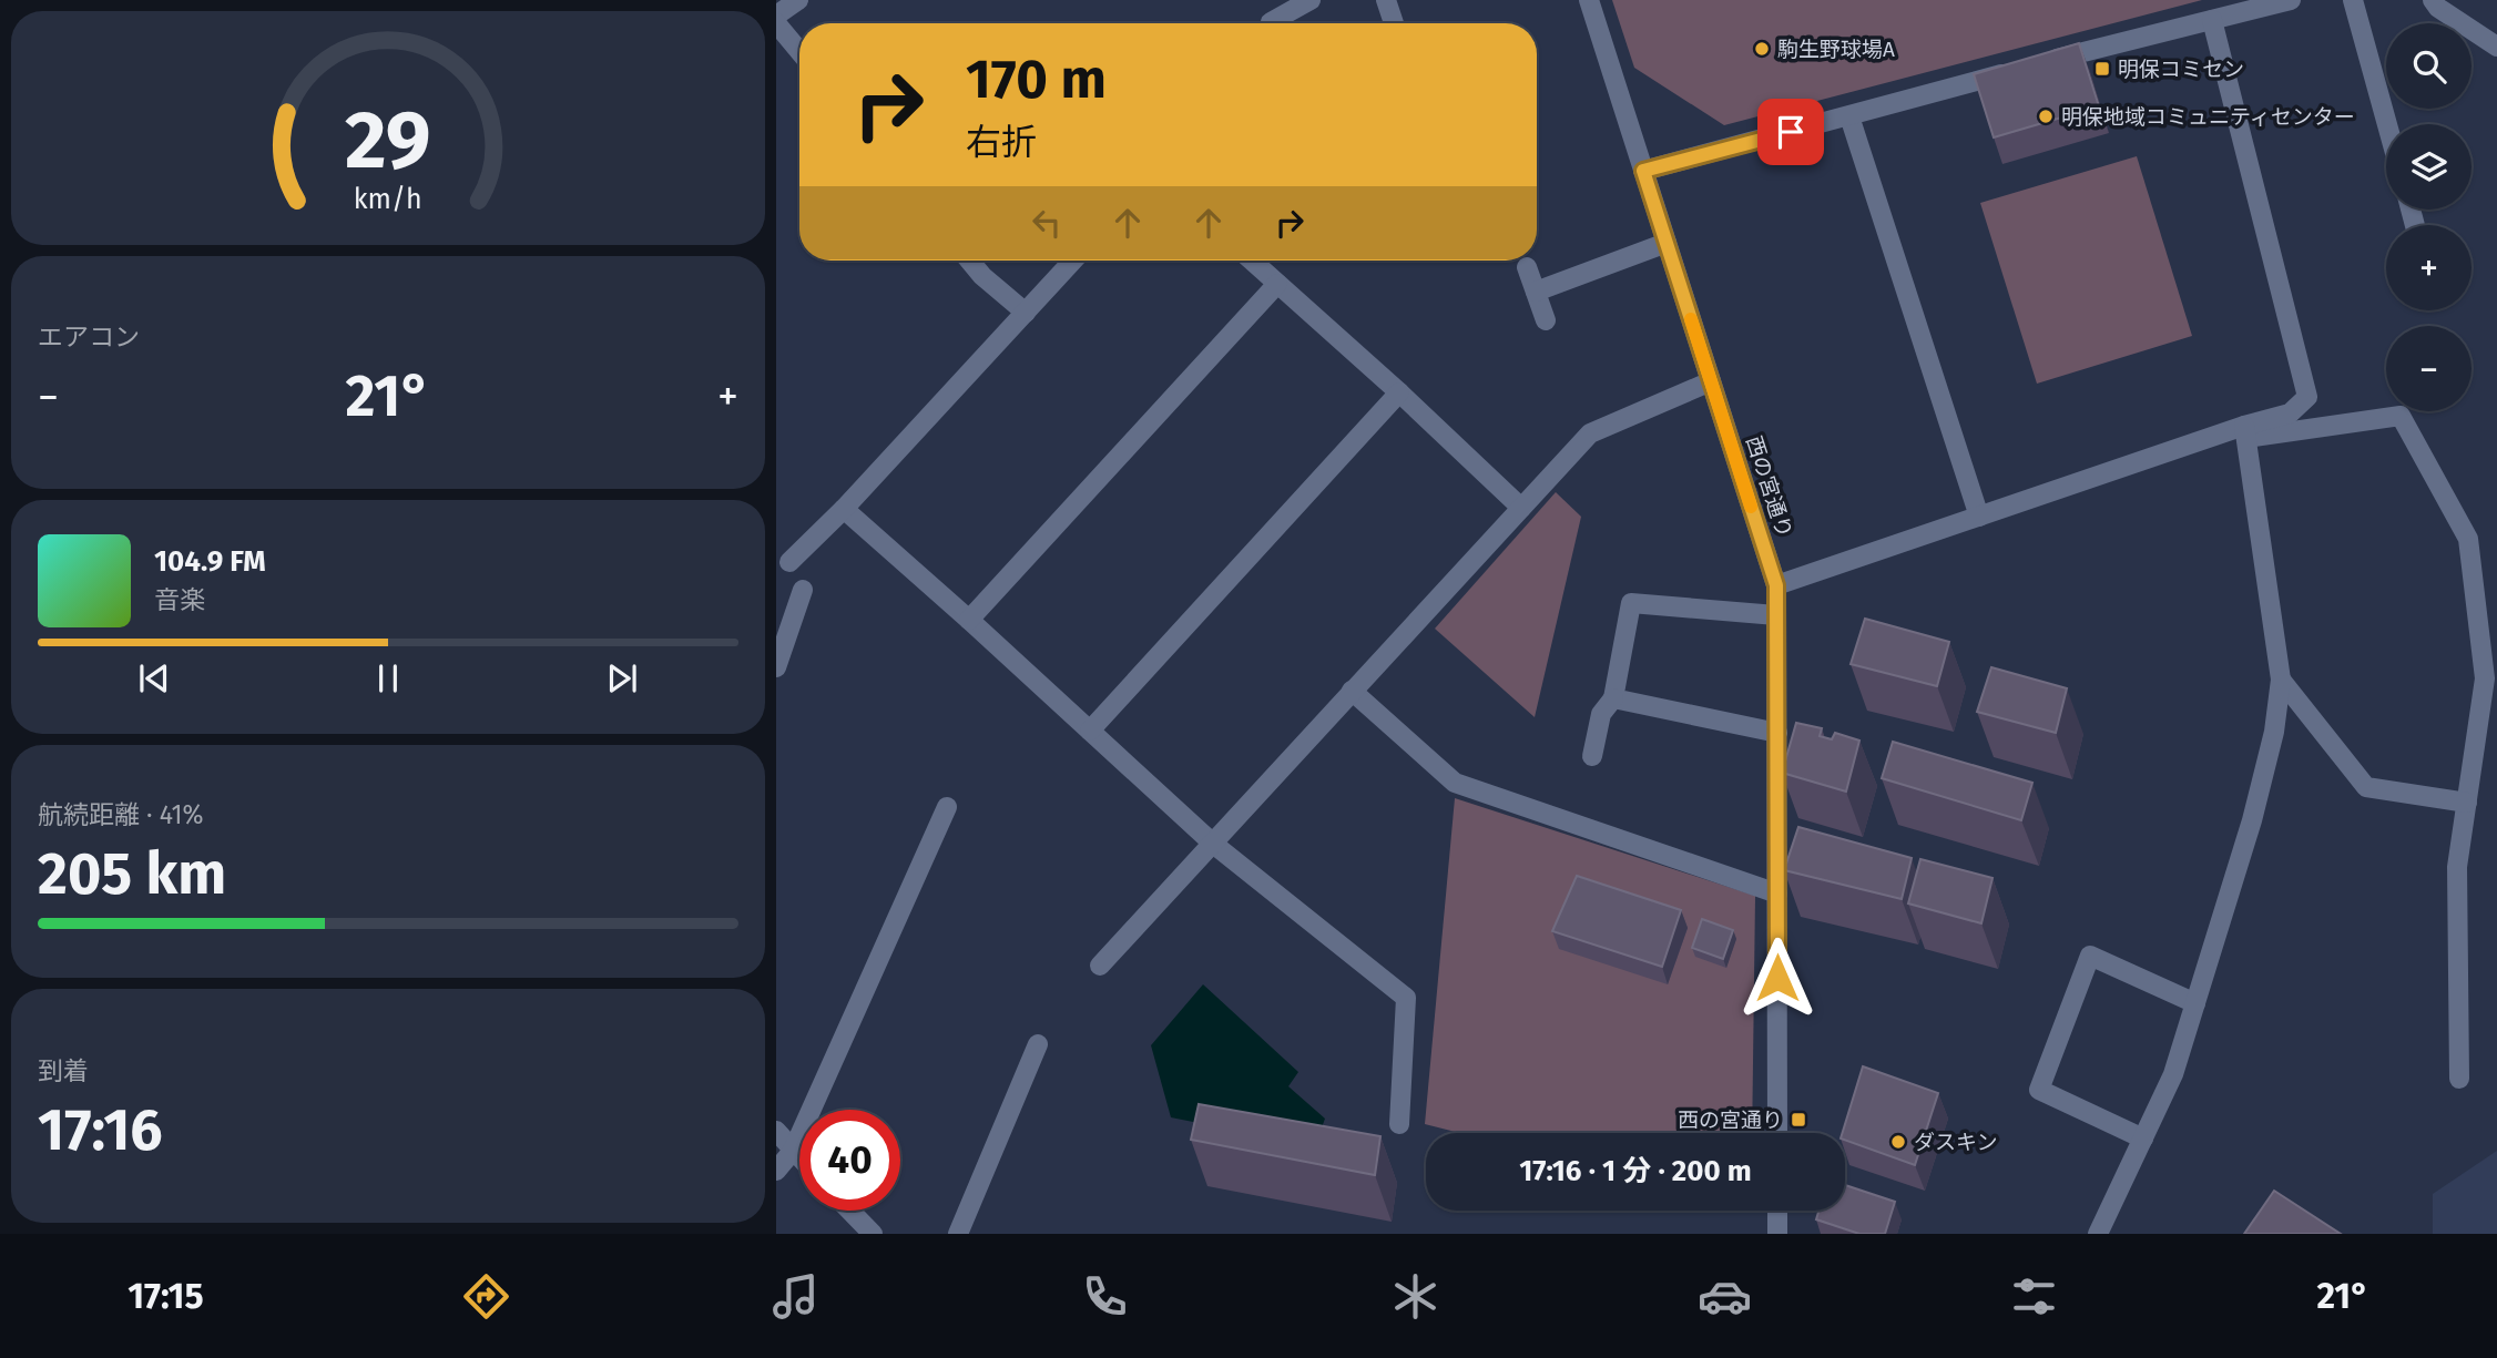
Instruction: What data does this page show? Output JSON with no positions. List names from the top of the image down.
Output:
{
  "streets": {
    "street": ["西の宮通り"]
  },
  "places": {
    "other": ["駒生野球場A", "明保地域コミュニティセンター", "ダスキン"],
    "transit": ["明保コミセン", "西の宮通り"]
  },
  "page": {
    "map_buttons": ["+", "−"],
    "turn": ["170 m", "右折"],
    "tile": [
      "エアコン",
      ["航続距離 · 41%", "205 km"],
      ["到着", "17:16"]
    ],
    "heat": ["−", "21°", "+"],
    "song": ["104.9 FM", "音楽"],
    "limit": "40",
    "trip": "17:16 · 1 分 · 200 m",
    "tabs": ["17:15", "21°"],
    "gauge": ["29", "km/h"]
  }
}
